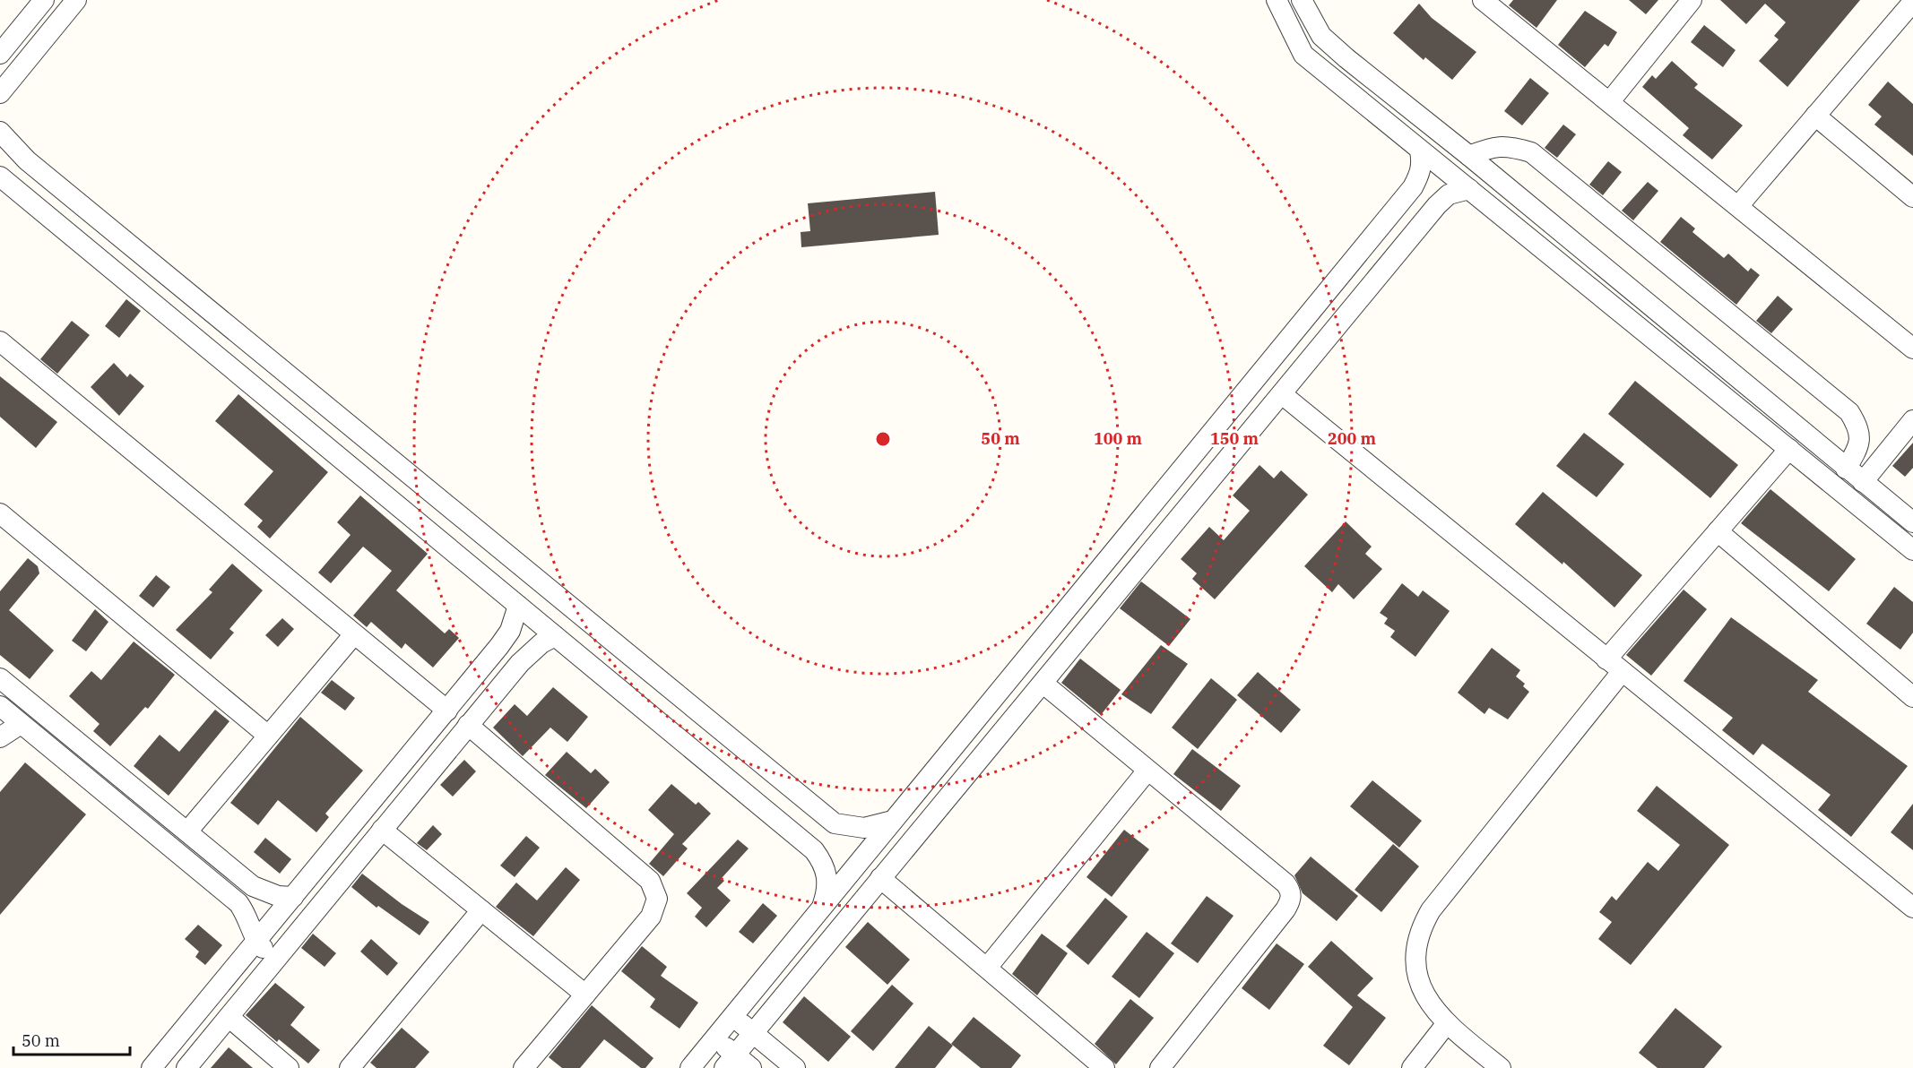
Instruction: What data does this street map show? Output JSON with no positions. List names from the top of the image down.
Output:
{
  "scale_bar": "50 m",
  "rings": [
    "50 m",
    "100 m",
    "150 m",
    "200 m"
  ]
}
